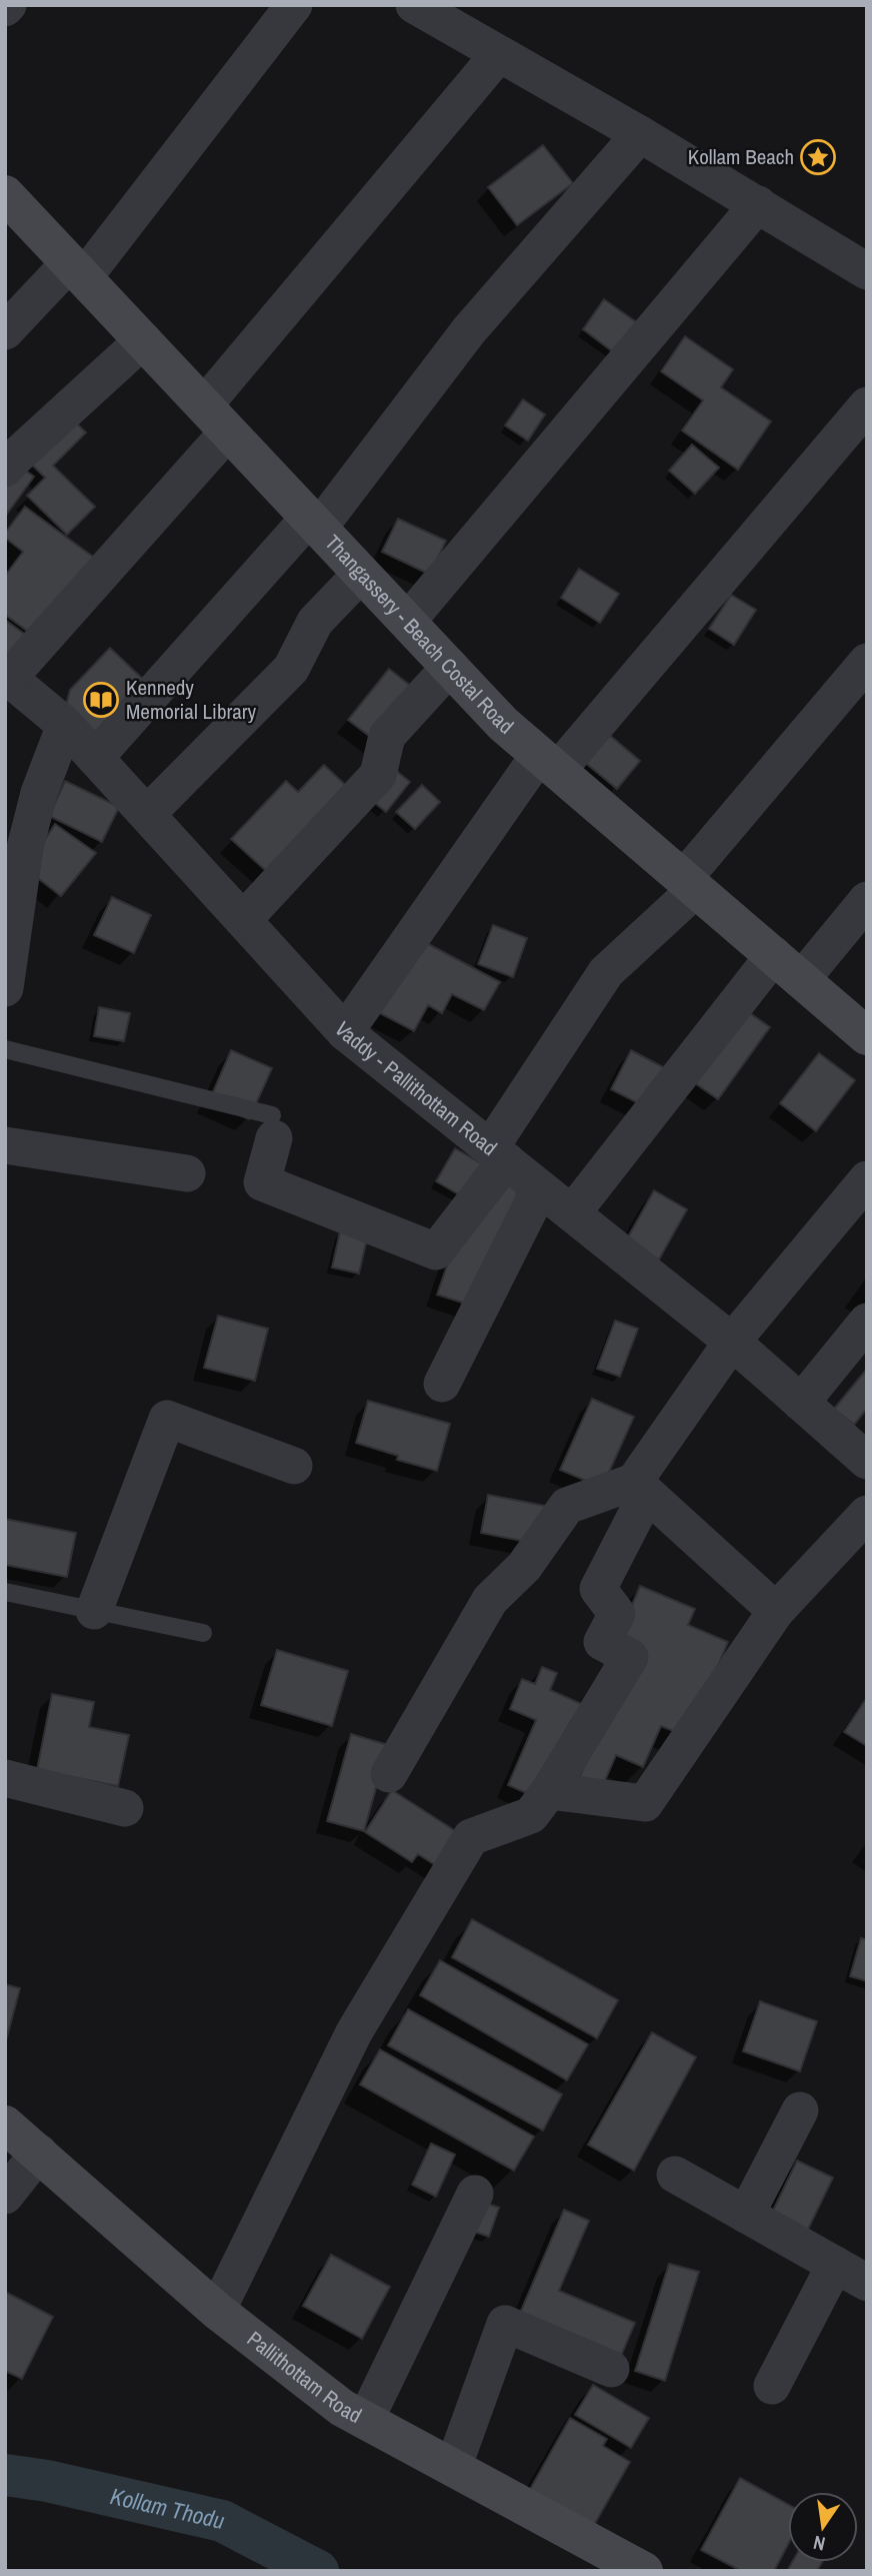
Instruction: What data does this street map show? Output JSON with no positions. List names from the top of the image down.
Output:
{
  "streets": {
    "street": ["Thangassery - Beach Costal Road", "Vaddy - Pallithottam Road", "Pallithottam Road"]
  },
  "water": ["Kollam Thodu"],
  "places": {
    "place": ["Kollam Beach"],
    "library": ["Kennedy Memorial Library"]
  },
  "north": "bottom"
}
